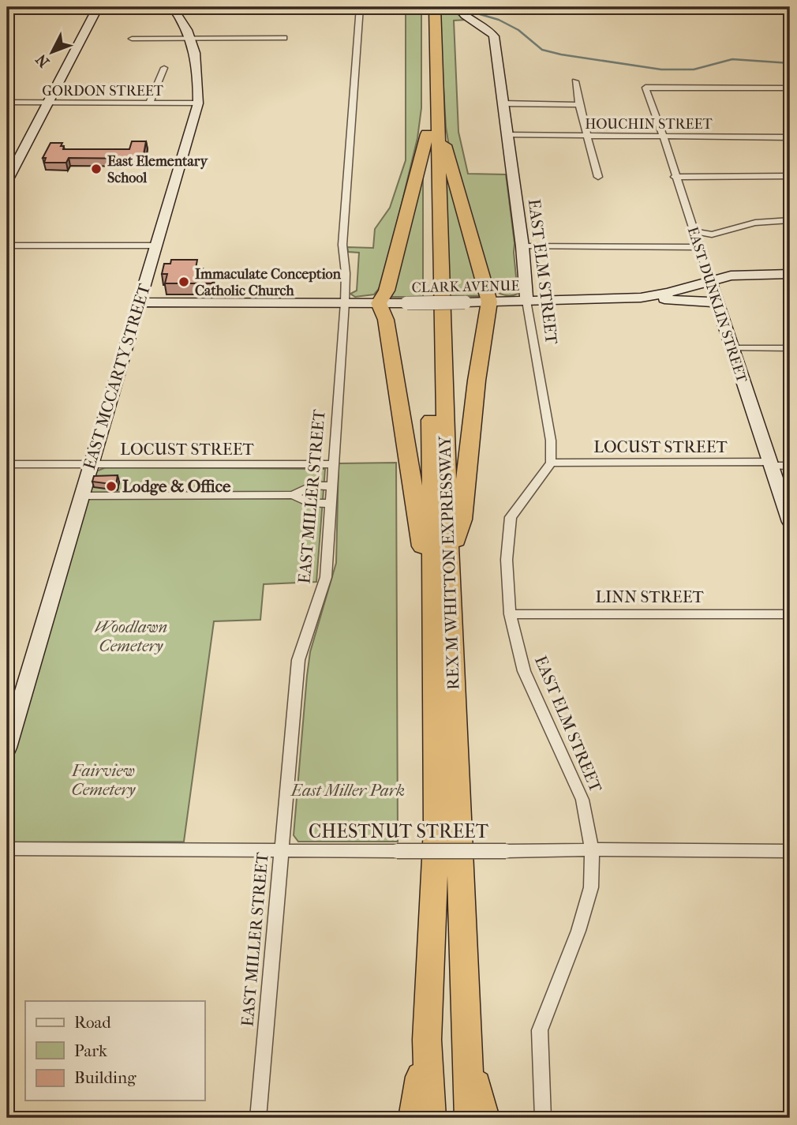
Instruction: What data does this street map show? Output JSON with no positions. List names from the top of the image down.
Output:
{
  "streets": {
    "highway": ["REX M WHITTON EXPRESSWAY"],
    "main road": [
      "EAST ELM STREET",
      "CLARK AVENUE",
      "EAST DUNKLIN STREET",
      "EAST MCCARTY STREET"
    ],
    "street": [
      "GORDON STREET",
      "HOUCHIN STREET",
      "LOCUST STREET",
      "EAST MILLER STREET",
      "LINN STREET",
      "CHESTNUT STREET"
    ]
  },
  "crossings": [
    ["GORDON STREET", "EAST MCCARTY STREET"],
    ["HOUCHIN STREET", "EAST ELM STREET"],
    ["HOUCHIN STREET", "EAST DUNKLIN STREET"],
    ["EAST ELM STREET", "CLARK AVENUE"],
    ["EAST ELM STREET", "LOCUST STREET"],
    ["EAST ELM STREET", "LINN STREET"],
    ["EAST ELM STREET", "CHESTNUT STREET"],
    ["CLARK AVENUE", "EAST DUNKLIN STREET"],
    ["CLARK AVENUE", "EAST MCCARTY STREET"],
    ["CLARK AVENUE", "EAST MILLER STREET"],
    ["EAST DUNKLIN STREET", "LOCUST STREET"],
    ["EAST MCCARTY STREET", "LOCUST STREET"],
    ["LOCUST STREET", "EAST MILLER STREET"],
    ["EAST MILLER STREET", "CHESTNUT STREET"]
  ],
  "parks": ["Woodlawn Cemetery", "Fairview Cemetery", "East Miller Park"],
  "places": ["East Elementary School", "Immaculate Conception Catholic Church", "Lodge & Office"],
  "legend": ["Road", "Park", "Building"],
  "north": "bottom left"
}
